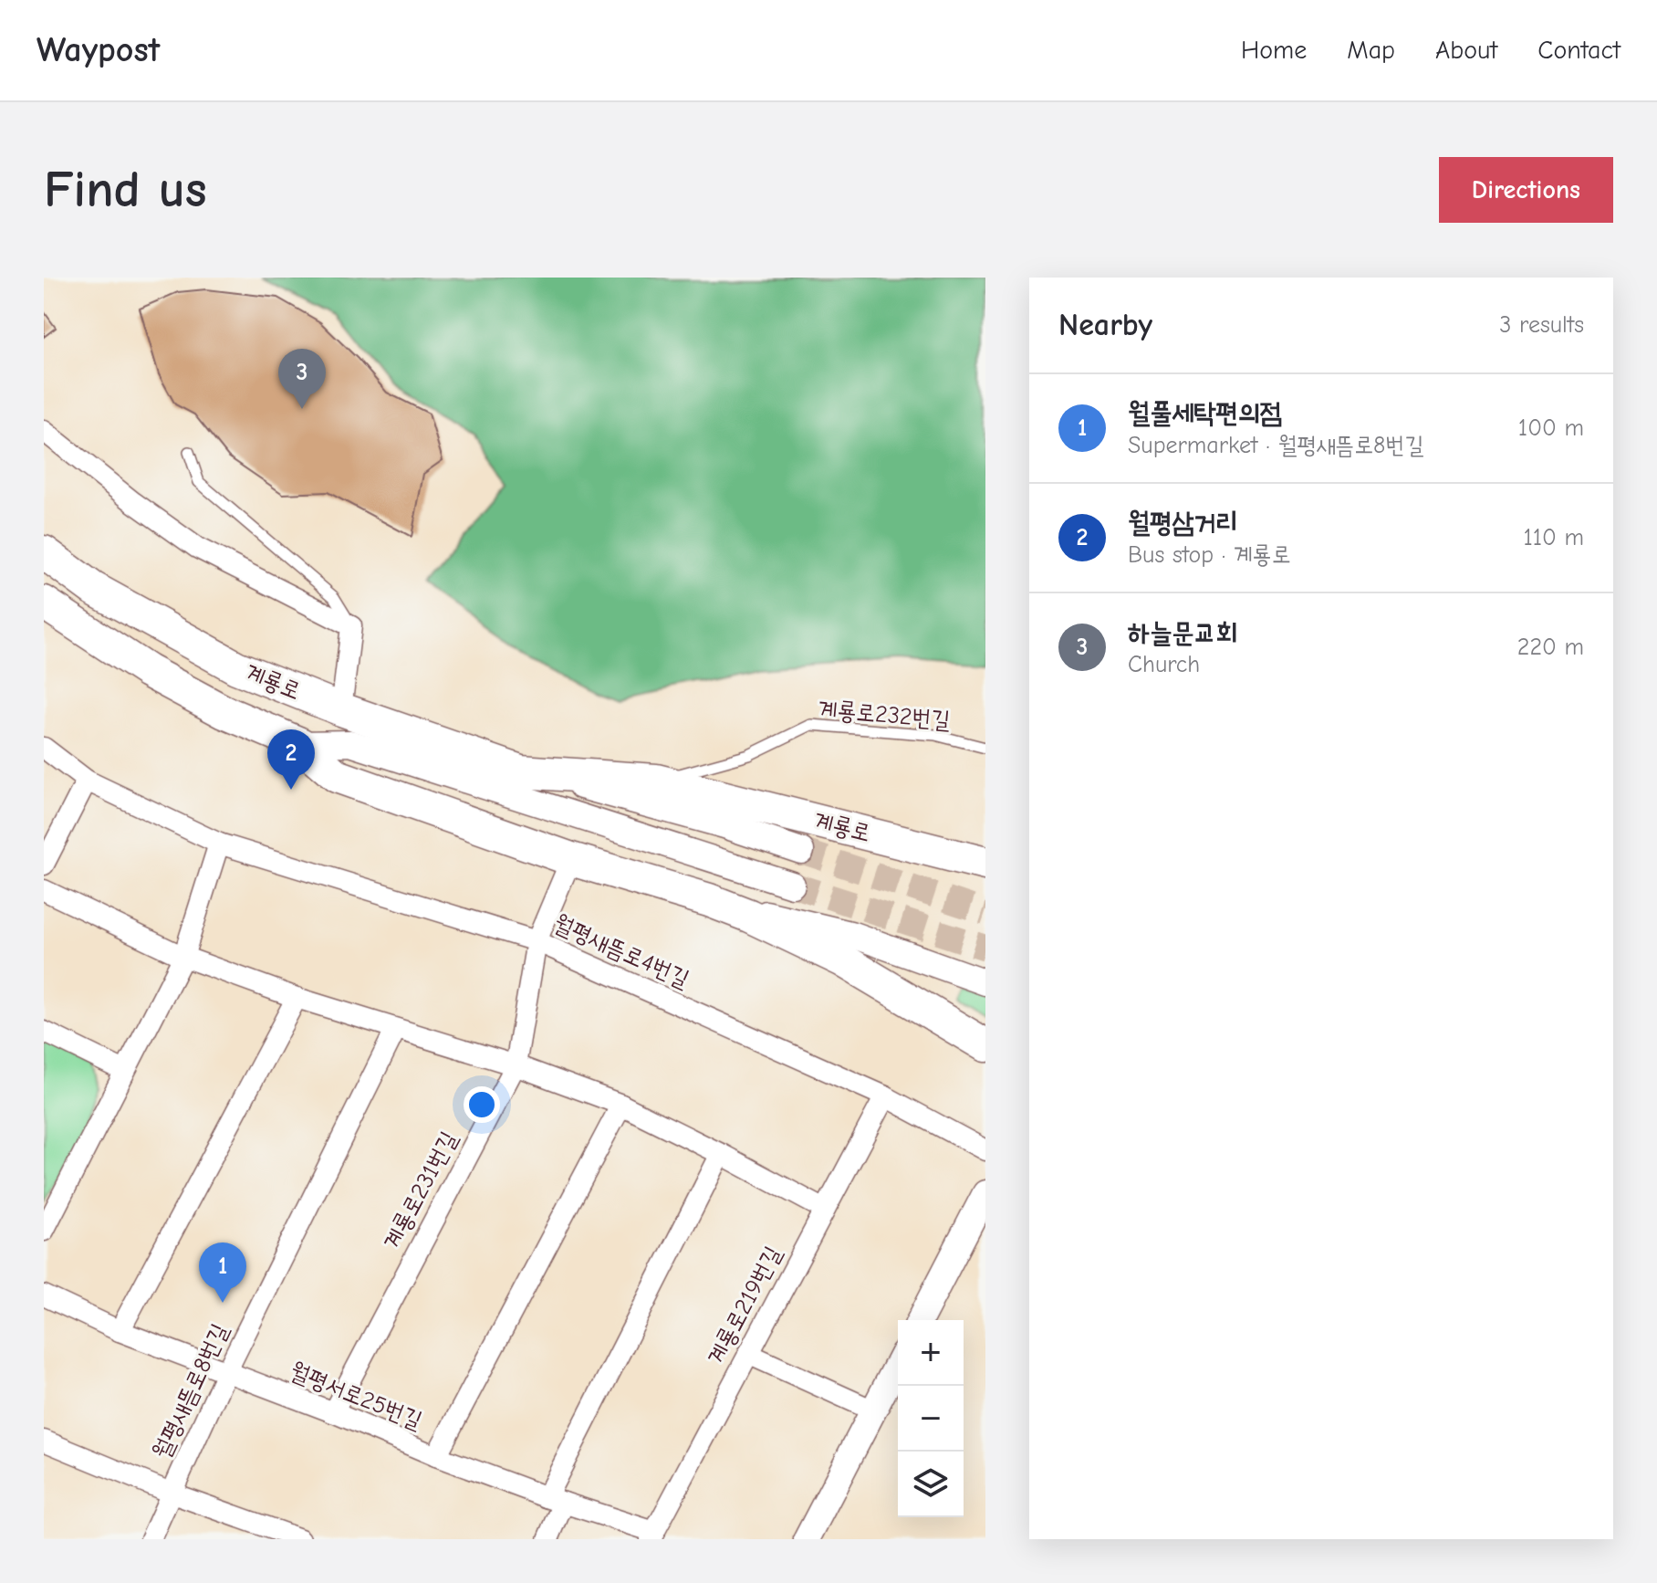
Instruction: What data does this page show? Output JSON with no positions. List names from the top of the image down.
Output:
{
  "streets": {
    "main road": ["계룡로"],
    "street": [
      "월평새뜸로4번길",
      "계룡로231번길",
      "계룡로219번길",
      "월평새뜸로8번길",
      "월평서로25번길"
    ],
    "lane": ["계룡로232번길"]
  },
  "crossings": [
    ["계룡로", "계룡로232번길"],
    ["계룡로", "계룡로231번길"],
    ["월평새뜸로4번길", "계룡로231번길"],
    ["월평새뜸로4번길", "계룡로219번길"],
    ["계룡로231번길", "월평서로25번길"],
    ["계룡로219번길", "월평서로25번길"],
    ["월평새뜸로8번길", "월평서로25번길"]
  ],
  "page": {
    "header": "Waypost",
    "nav": [
      "Home",
      "Map",
      "About",
      "Contact"
    ],
    "buttons": "Directions",
    "title": "Find us",
    "heading": ["Nearby", "3 results"],
    "pins": ["3", "2", "1"],
    "list": [
      {
        "mark": "1",
        "name": "월풀세탁편의점",
        "note": "Supermarket · 월평새뜸로8번길",
        "value": "100 m"
      },
      {
        "mark": "2",
        "name": "월평삼거리",
        "note": "Bus stop · 계룡로",
        "value": "110 m"
      },
      {
        "mark": "3",
        "name": "하늘문교회",
        "note": "Church",
        "value": "220 m"
      }
    ],
    "map_buttons": ["+", "−"]
  }
}
